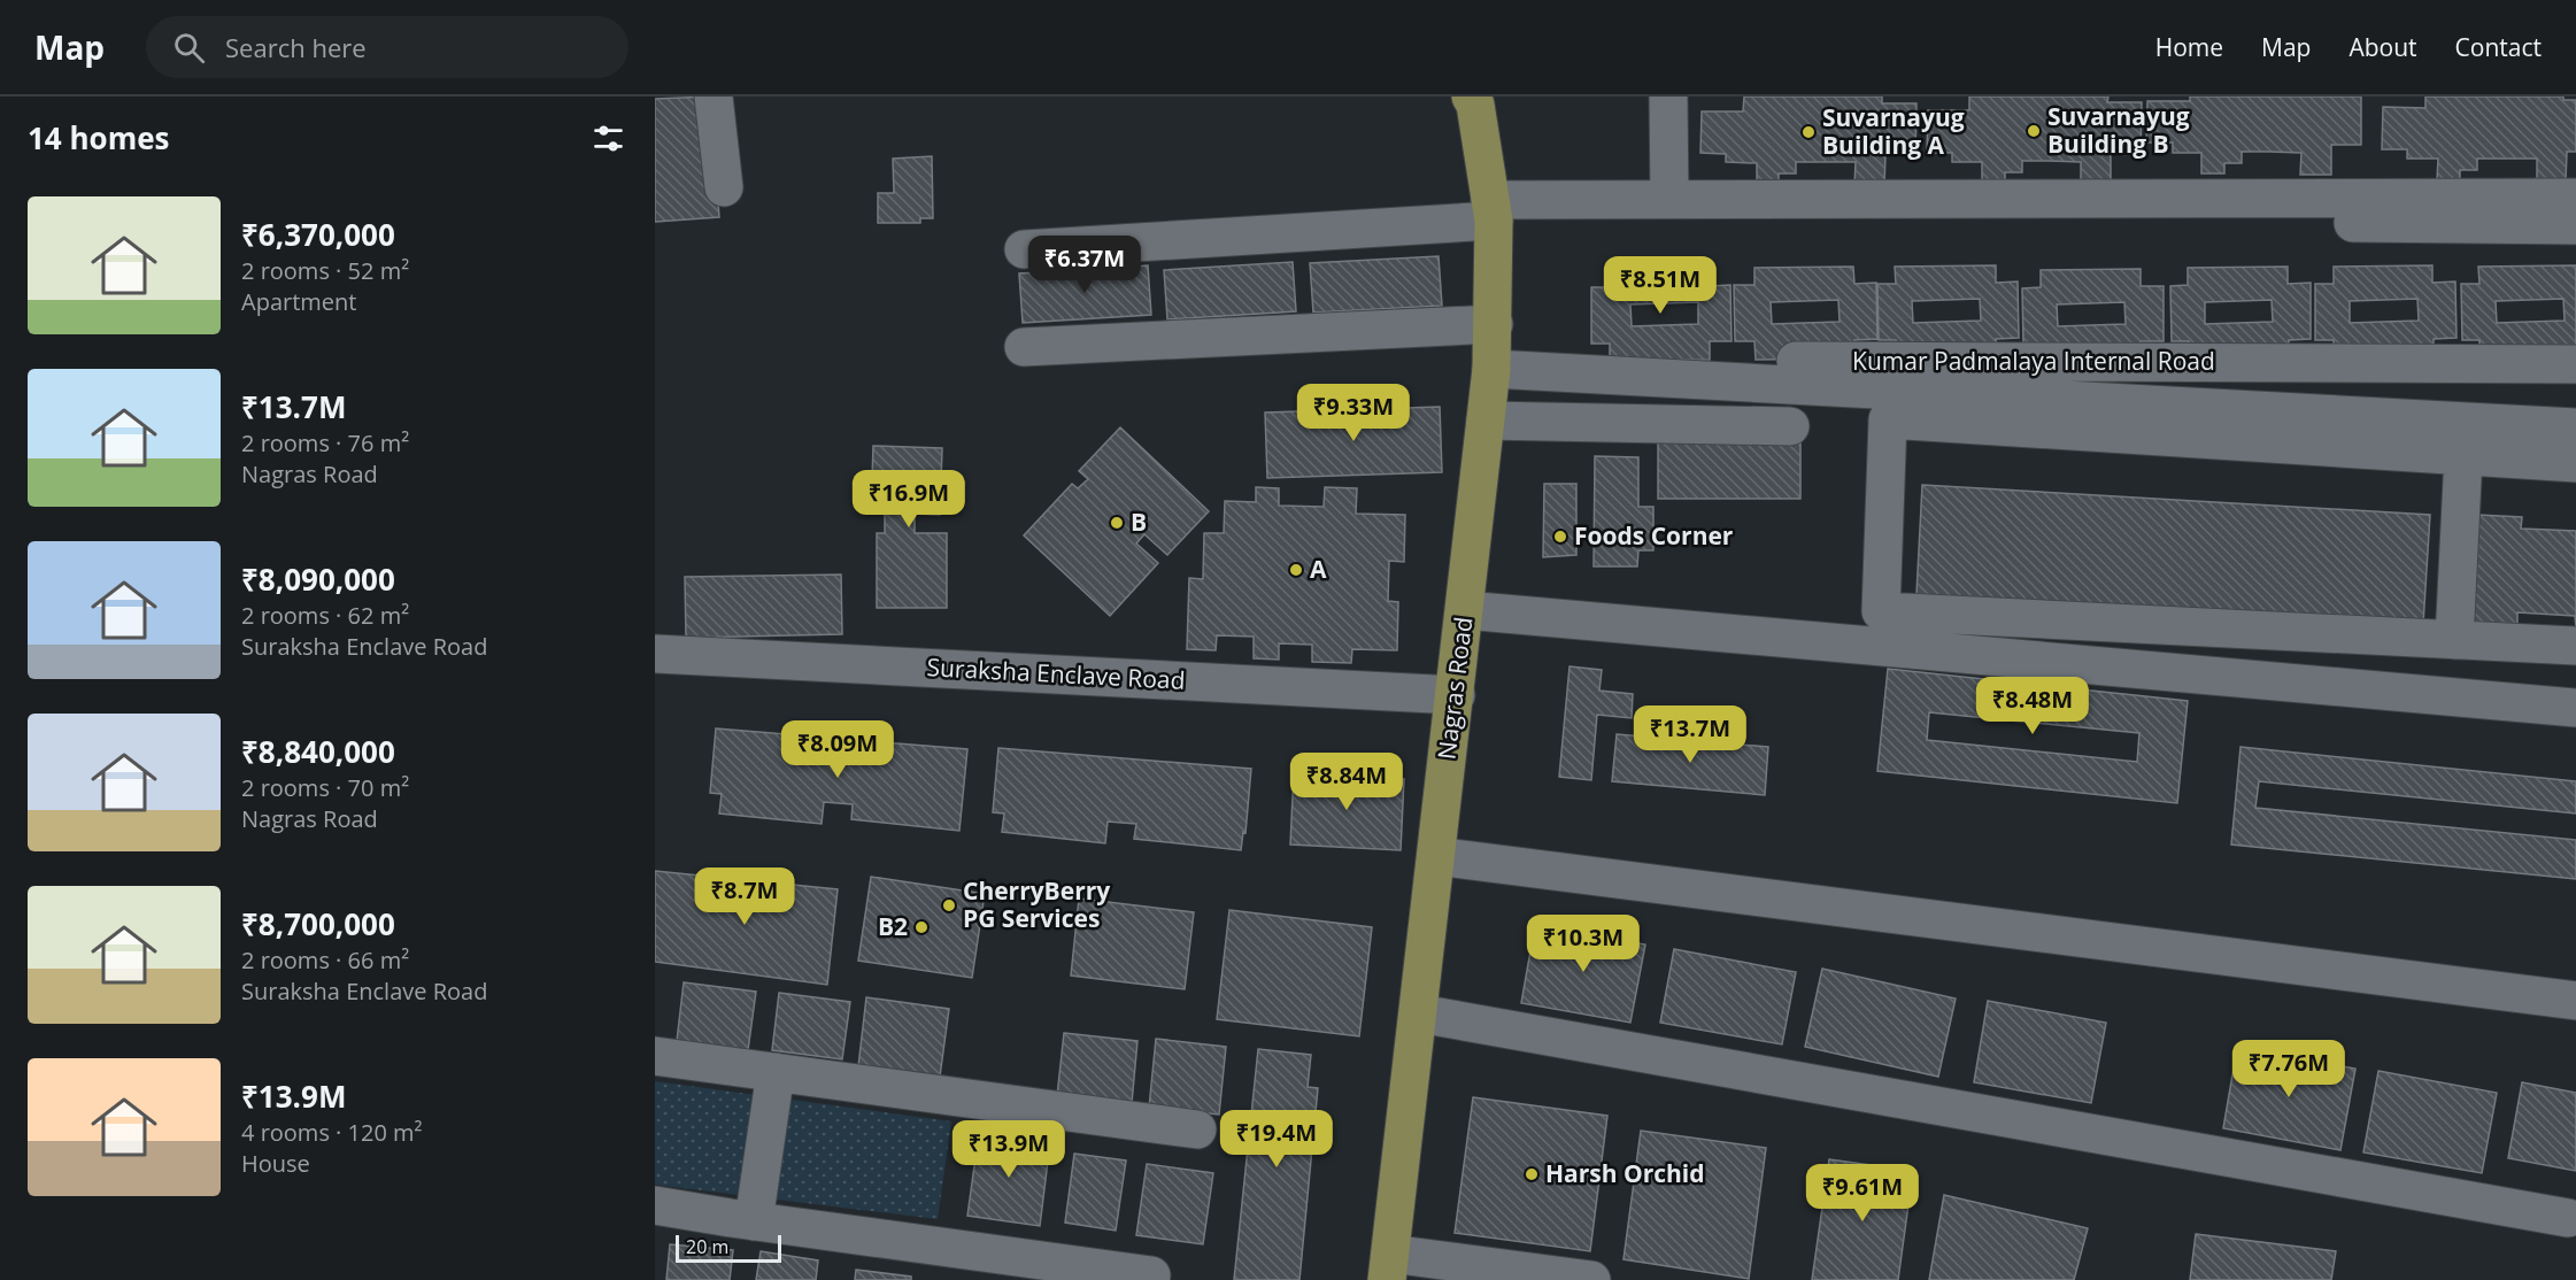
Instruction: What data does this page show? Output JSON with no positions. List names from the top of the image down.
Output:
{
  "streets": {
    "main road": ["Nagras Road"],
    "street": ["Kumar Padmalaya Internal Road", "Suraksha Enclave Road"]
  },
  "crossings": [
    ["Kumar Padmalaya Internal Road", "Nagras Road"],
    ["Suraksha Enclave Road", "Nagras Road"]
  ],
  "places": [
    "Suvarnayug Building B",
    "Suvarnayug Building A",
    "B",
    "Foods Corner",
    "A",
    "CherryBerry PG Services",
    "B2",
    "Harsh Orchid"
  ],
  "scale_bar": "20 m",
  "page": {
    "header": "Map",
    "search": "Search here",
    "nav": [
      "Home",
      "Map",
      "About",
      "Contact"
    ],
    "heading": "14 homes",
    "list": [
      {
        "name": "₹6,370,000",
        "note": "2 rooms · 52 m² · Apartment"
      },
      {
        "name": "₹13.7M",
        "note": "2 rooms · 76 m² · Nagras Road"
      },
      {
        "name": "₹8,090,000",
        "note": "2 rooms · 62 m² · Suraksha Enclave Road"
      },
      {
        "name": "₹8,840,000",
        "note": "2 rooms · 70 m² · Nagras Road"
      },
      {
        "name": "₹8,700,000",
        "note": "2 rooms · 66 m² · Suraksha Enclave Road"
      },
      {
        "name": "₹13.9M",
        "note": "4 rooms · 120 m² · House"
      }
    ],
    "price": [
      "₹6.37M",
      "₹8.51M",
      "₹9.33M",
      "₹16.9M",
      "₹8.48M",
      "₹13.7M",
      "₹8.09M",
      "₹8.84M",
      "₹8.7M",
      "₹10.3M",
      "₹7.76M",
      "₹19.4M",
      "₹13.9M",
      "₹9.61M"
    ],
    "scale": "20 m"
  }
}
